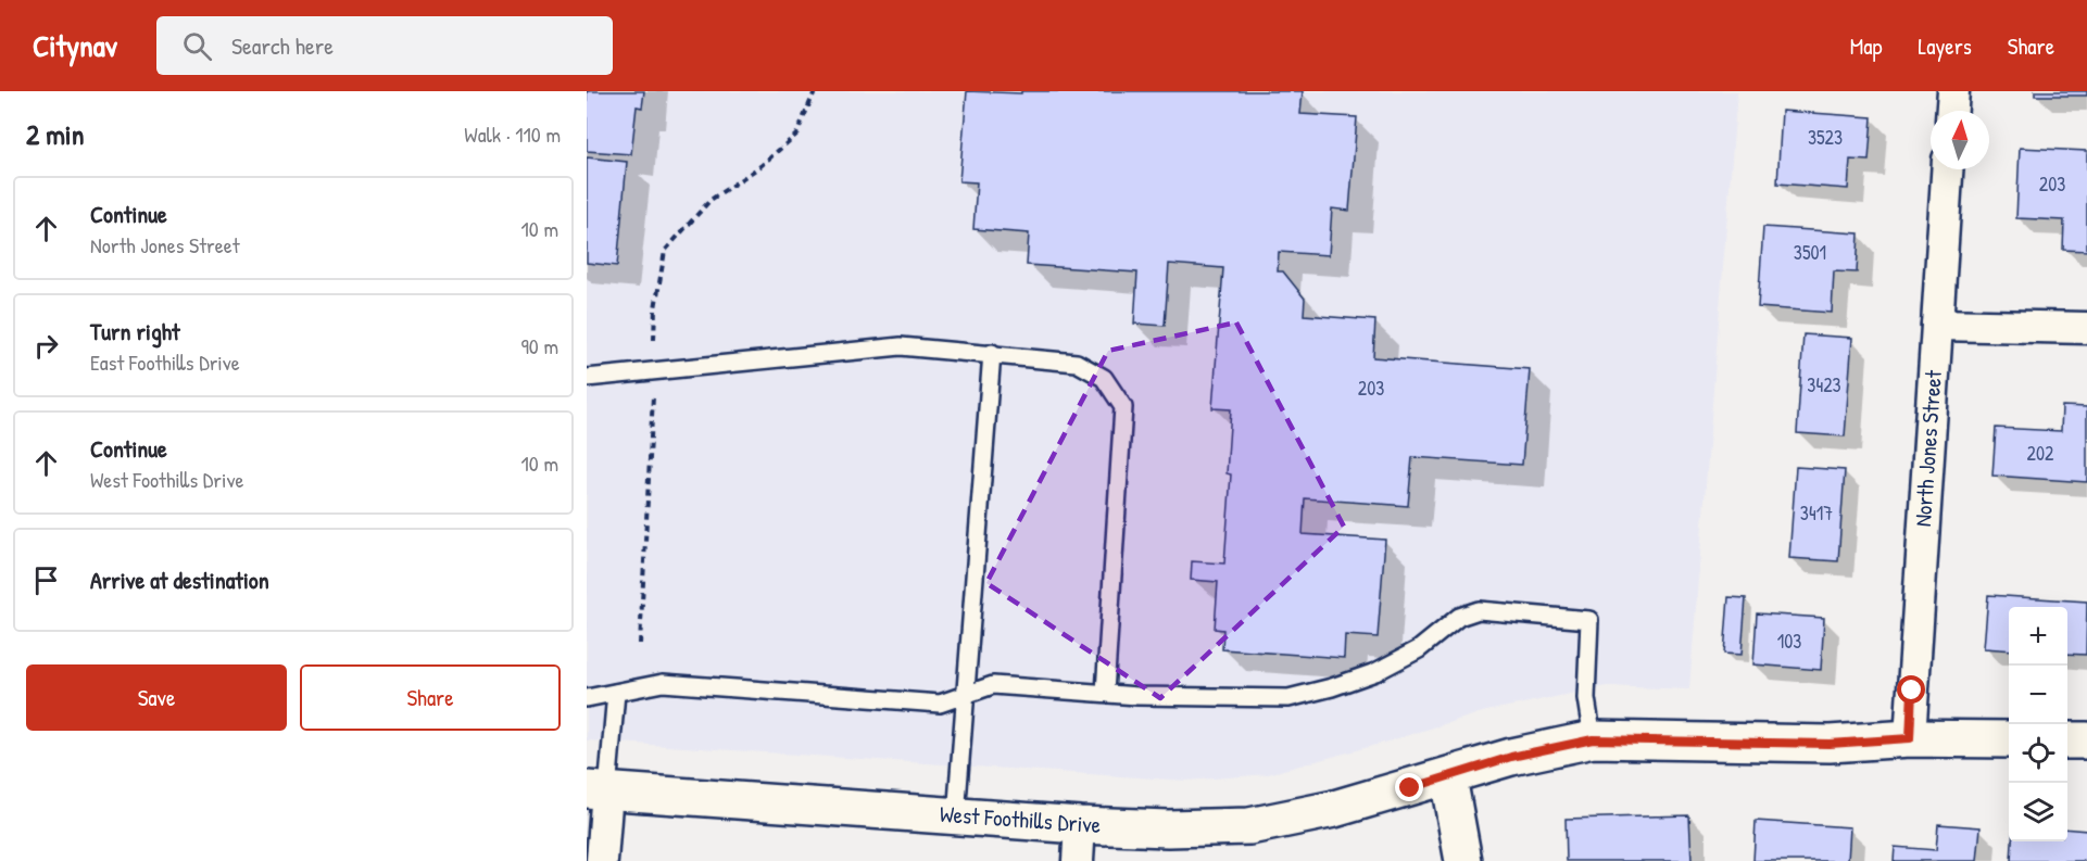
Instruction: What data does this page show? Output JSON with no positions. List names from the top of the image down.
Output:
{
  "streets": {
    "street": ["North Jones Street", "West Foothills Drive"]
  },
  "crossings": [
    ["North Jones Street", "West Foothills Drive"]
  ],
  "house_numbers": [
    "3523",
    "203",
    "3501",
    "3423",
    "203",
    "202",
    "3417",
    "103"
  ],
  "north": "top",
  "page": {
    "header": "Citynav",
    "search": "Search here",
    "nav": ["Map", "Layers", "Share"],
    "heading": ["2 min", "Walk · 110 m"],
    "list": [
      ["Continue", "North Jones Street", "10 m"],
      ["Turn right", "East Foothills Drive", "90 m"],
      ["Continue", "West Foothills Drive", "10 m"],
      "Arrive at destination"
    ],
    "map_buttons": ["+", "−"],
    "buttons": ["Save", "Share"]
  }
}
